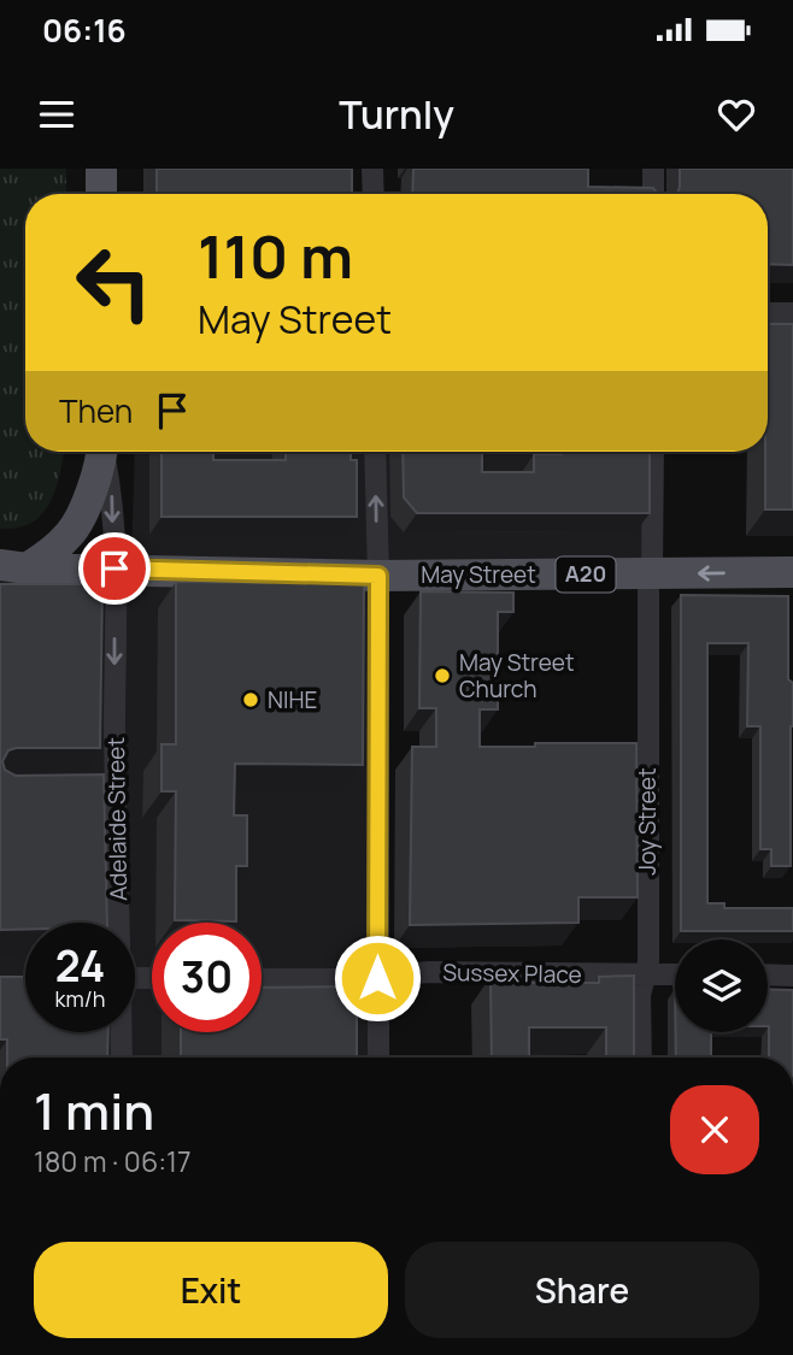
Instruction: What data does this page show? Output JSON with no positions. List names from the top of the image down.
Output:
{
  "streets": {
    "main road": ["May Street", "A20"],
    "street": ["Adelaide Street", "Joy Street", "Sussex Place"]
  },
  "crossings": [
    ["May Street", "A20"],
    ["May Street", "Adelaide Street"],
    ["May Street", "Joy Street"],
    ["A20", "Adelaide Street"],
    ["Joy Street", "Sussex Place"]
  ],
  "one_way": ["Adelaide Street"],
  "places": ["May Street Church", "NIHE"],
  "page": {
    "status": "06:16",
    "header": "Turnly",
    "turn": ["110 m", "May Street"],
    "then": "Then",
    "speed": "24 km/h",
    "limit": "30",
    "heading": ["1 min", "180 m · 06:17"],
    "buttons": ["Exit", "Share"]
  }
}
